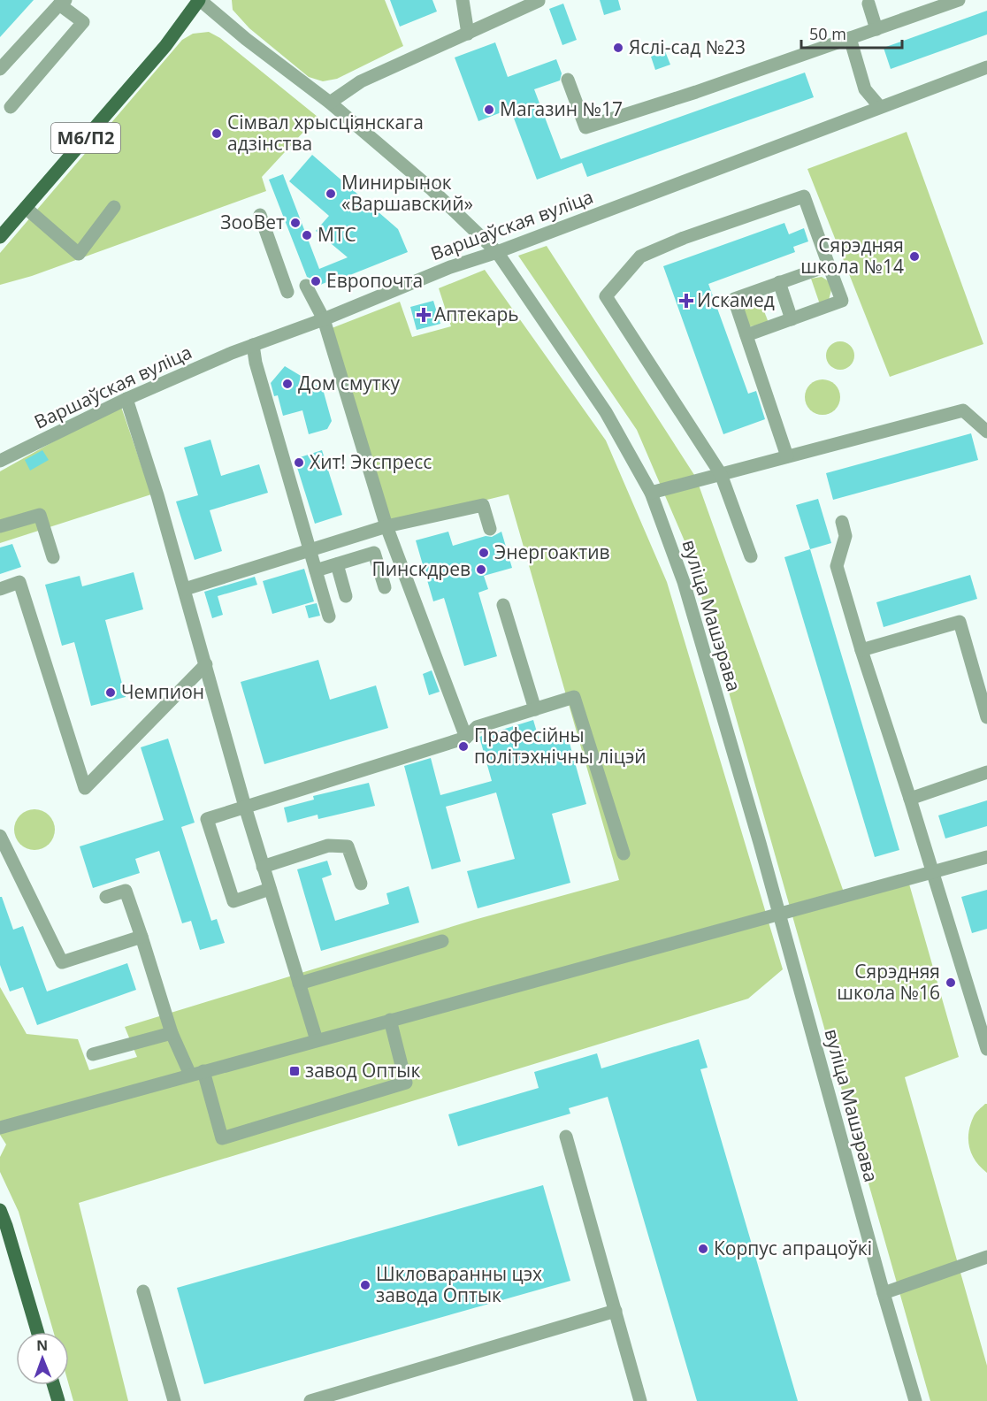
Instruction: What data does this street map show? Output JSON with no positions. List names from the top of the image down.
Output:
{
  "streets": {
    "main road": ["М6/П2"],
    "street": ["Варшаўская вуліца", "вуліца Машэрава"]
  },
  "crossings": [
    ["М6/П2", "вуліца Машэрава"],
    ["Варшаўская вуліца", "вуліца Машэрава"]
  ],
  "places": {
    "other": [
      "Яслі-сад №23",
      "Магазин №17",
      "Сімвал хрысціянскага адзінства",
      "Минирынок «Варшавский»",
      "ЗооВет",
      "МТС",
      "Сярэдняя школа №14",
      "Европочта",
      "Дом смутку",
      "Хит! Экспресс",
      "Энергоактив",
      "Пинскдрев",
      "Чемпион",
      "Прафесійны політэхнічны ліцэй",
      "Сярэдняя школа №16",
      "Корпус апрацоўкі",
      "Шкловаранны цэх завода Оптык"
    ],
    "health": ["Искамед", "Аптекарь"],
    "transit": ["завод Оптык"]
  },
  "scale_bar": "50 m",
  "north": "top"
}
